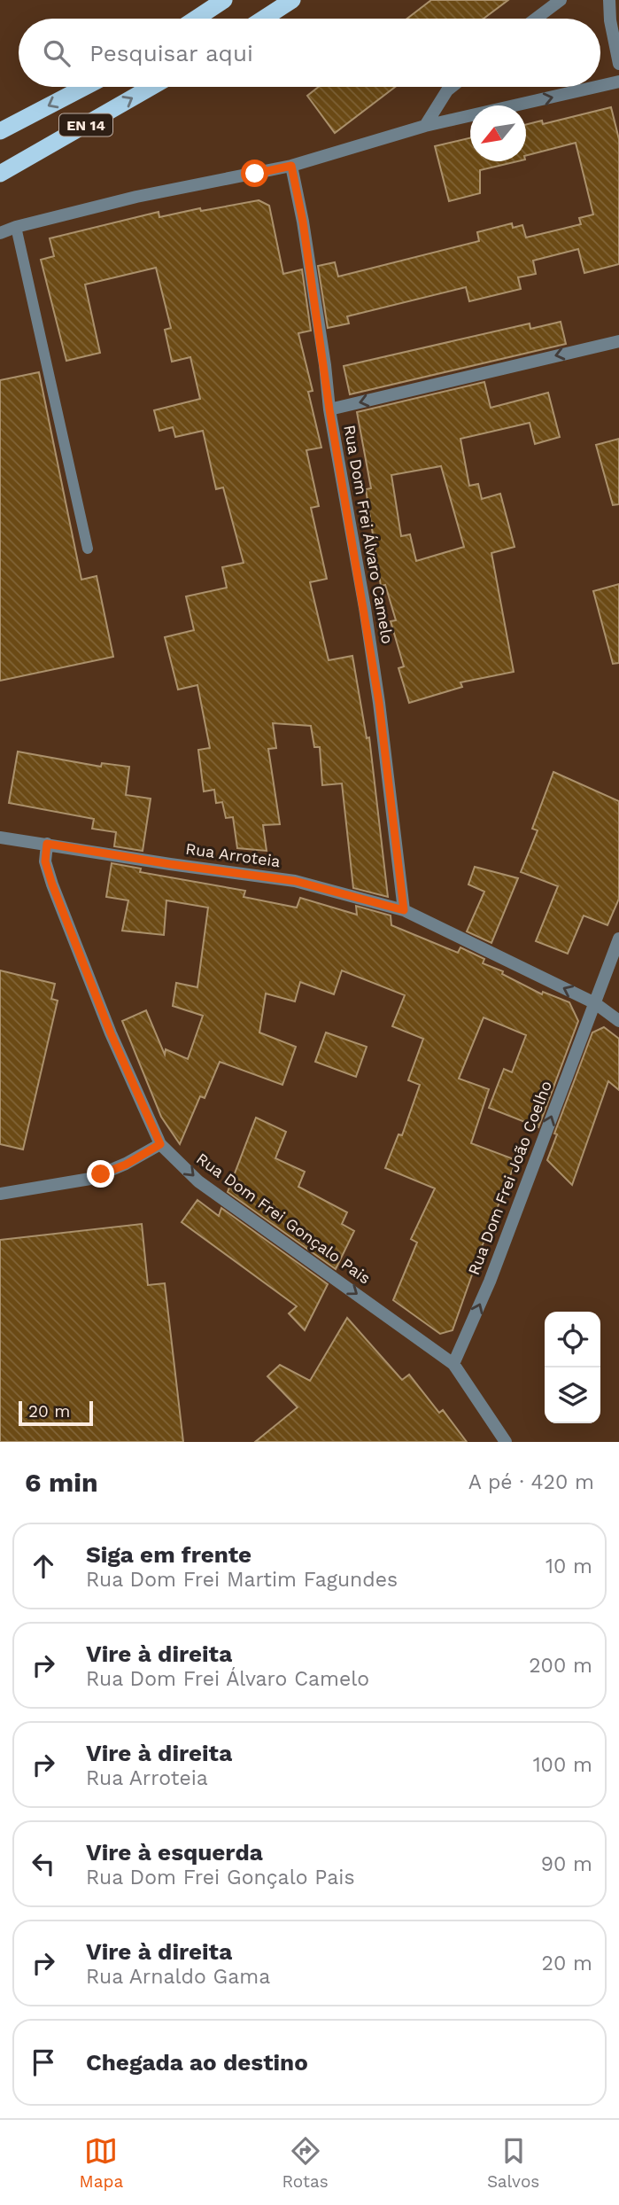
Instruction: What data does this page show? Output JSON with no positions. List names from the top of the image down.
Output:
{
  "streets": {
    "highway": ["EN 14"],
    "street": [
      "Rua Dom Frei Álvaro Camelo",
      "Rua Arroteia",
      "Rua Dom Frei João Coelho",
      "Rua Dom Frei Gonçalo Pais"
    ]
  },
  "crossings": [
    ["Rua Dom Frei Álvaro Camelo", "Rua Arroteia"],
    ["Rua Arroteia", "Rua Dom Frei João Coelho"],
    ["Rua Arroteia", "Rua Dom Frei Gonçalo Pais"],
    ["Rua Dom Frei João Coelho", "Rua Dom Frei Gonçalo Pais"]
  ],
  "one_way": ["Rua Dom Frei João Coelho", "Rua Dom Frei Gonçalo Pais"],
  "scale_bar": "20 m",
  "north": "bottom left",
  "page": {
    "search": "Pesquisar aqui",
    "scale": "20 m",
    "heading": ["6 min", "A pé · 420 m"],
    "list": [
      ["Siga em frente", "Rua Dom Frei Martim Fagundes", "10 m"],
      ["Vire à direita", "Rua Dom Frei Álvaro Camelo", "200 m"],
      ["Vire à direita", "Rua Arroteia", "100 m"],
      ["Vire à esquerda", "Rua Dom Frei Gonçalo Pais", "90 m"],
      ["Vire à direita", "Rua Arnaldo Gama", "20 m"],
      "Chegada ao destino"
    ],
    "nav": ["Mapa", "Rotas", "Salvos"]
  }
}
